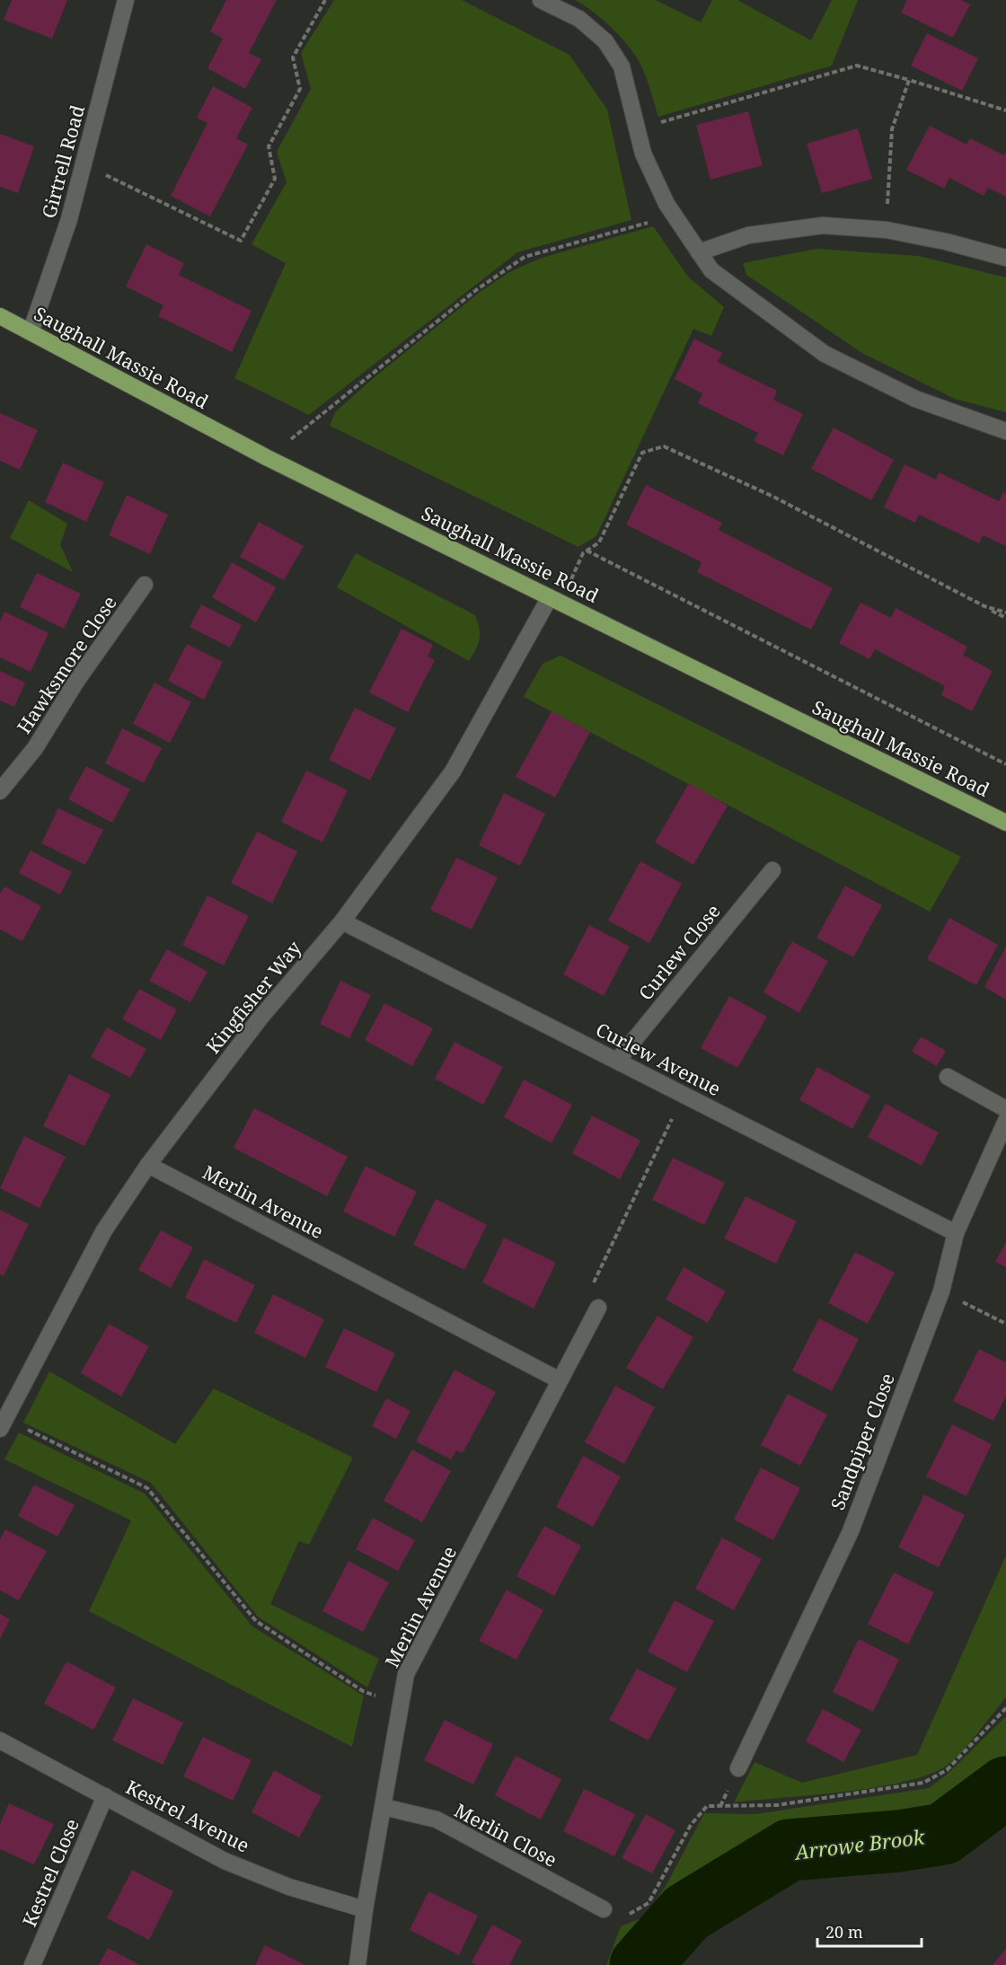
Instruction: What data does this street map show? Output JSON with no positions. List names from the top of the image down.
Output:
{
  "streets": {
    "main road": ["Saughall Massie Road"],
    "street": [
      "Girtrell Road",
      "Hawksmore Close",
      "Curlew Close",
      "Kingfisher Way",
      "Curlew Avenue",
      "Merlin Avenue",
      "Sandpiper Close",
      "Kestrel Avenue",
      "Merlin Close",
      "Kestrel Close"
    ]
  },
  "crossings": [
    ["Girtrell Road", "Saughall Massie Road"],
    ["Saughall Massie Road", "Kingfisher Way"],
    ["Curlew Close", "Curlew Avenue"],
    ["Kingfisher Way", "Curlew Avenue"],
    ["Kingfisher Way", "Merlin Avenue"],
    ["Curlew Avenue", "Sandpiper Close"],
    ["Merlin Avenue", "Kestrel Avenue"],
    ["Merlin Avenue", "Merlin Close"],
    ["Kestrel Avenue", "Kestrel Close"]
  ],
  "water": ["Arrowe Brook"],
  "scale_bar": "20 m"
}
